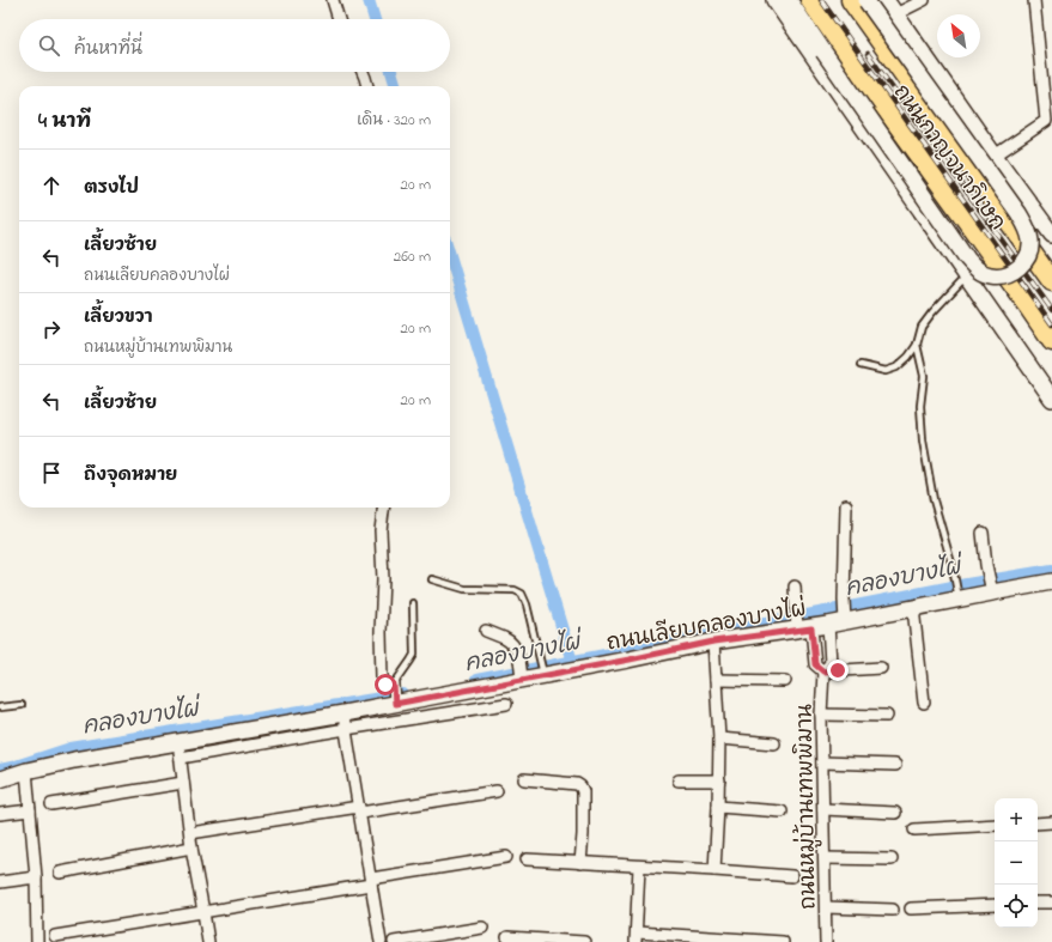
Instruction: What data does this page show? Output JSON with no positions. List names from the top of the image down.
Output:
{
  "streets": {
    "highway": ["ถนนกาญจนาภิเษก"],
    "main road": ["ถนนเลียบคลองบางไผ่"],
    "street": ["ถนนหมู่บ้านเทพพิมาน"]
  },
  "crossings": [
    ["ถนนเลียบคลองบางไผ่", "ถนนหมู่บ้านเทพพิมาน"]
  ],
  "water": ["คลองบางไผ่"],
  "north": "top left",
  "page": {
    "search": "ค้นหาที่นี่",
    "heading": ["4 นาที", "เดิน · 320 m"],
    "list": [
      ["ตรงไป", "20 m"],
      ["เลี้ยวซ้าย", "ถนนเลียบคลองบางไผ่", "260 m"],
      ["เลี้ยวขวา", "ถนนหมู่บ้านเทพพิมาน", "20 m"],
      ["เลี้ยวซ้าย", "20 m"],
      "ถึงจุดหมาย"
    ],
    "map_buttons": ["+", "−"]
  }
}
